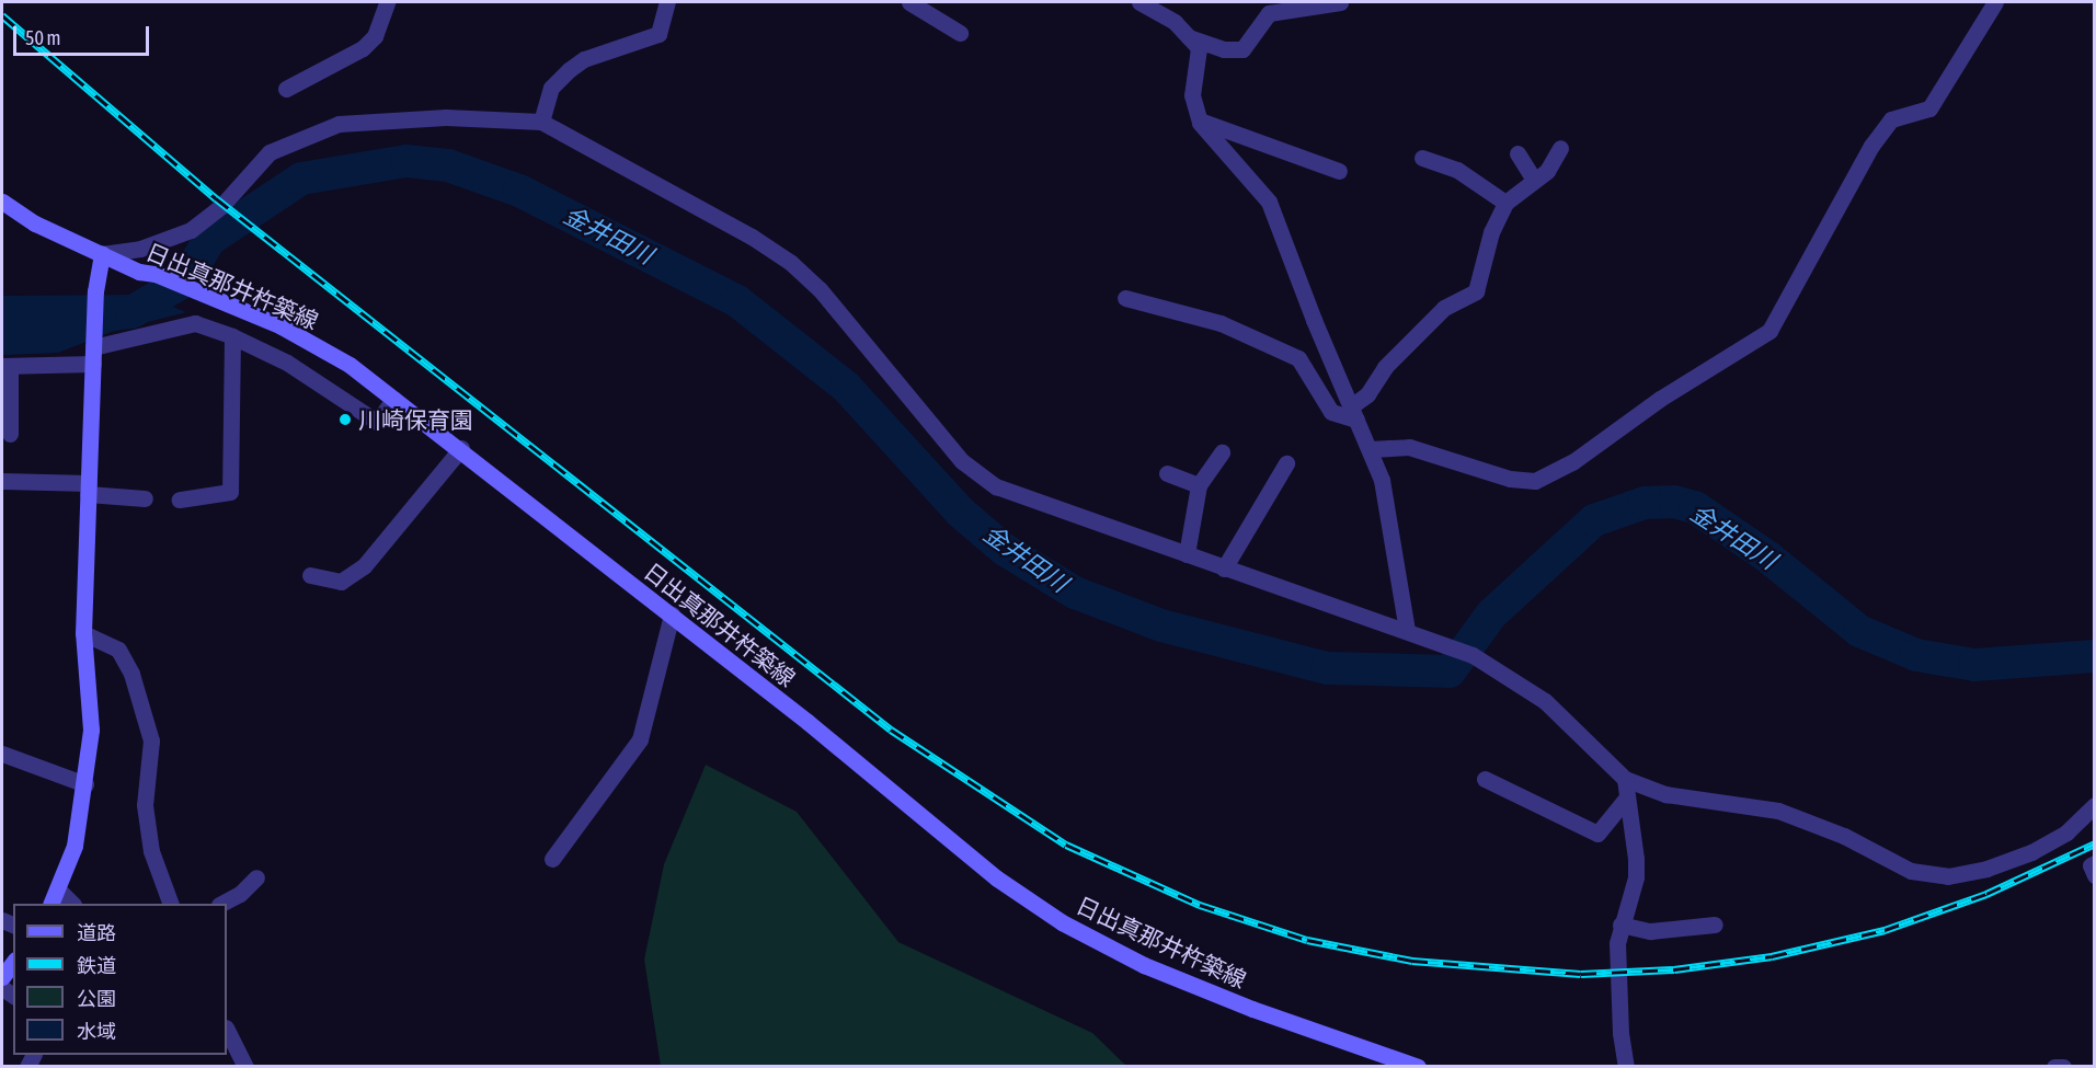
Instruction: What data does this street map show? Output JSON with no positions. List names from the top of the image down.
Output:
{
  "streets": {
    "main road": ["日出真那井杵築線"]
  },
  "water": ["金井田川"],
  "places": ["川崎保育園"],
  "legend": [
    "道路",
    "鉄道",
    "公園",
    "水域"
  ],
  "scale_bar": "50 m"
}
